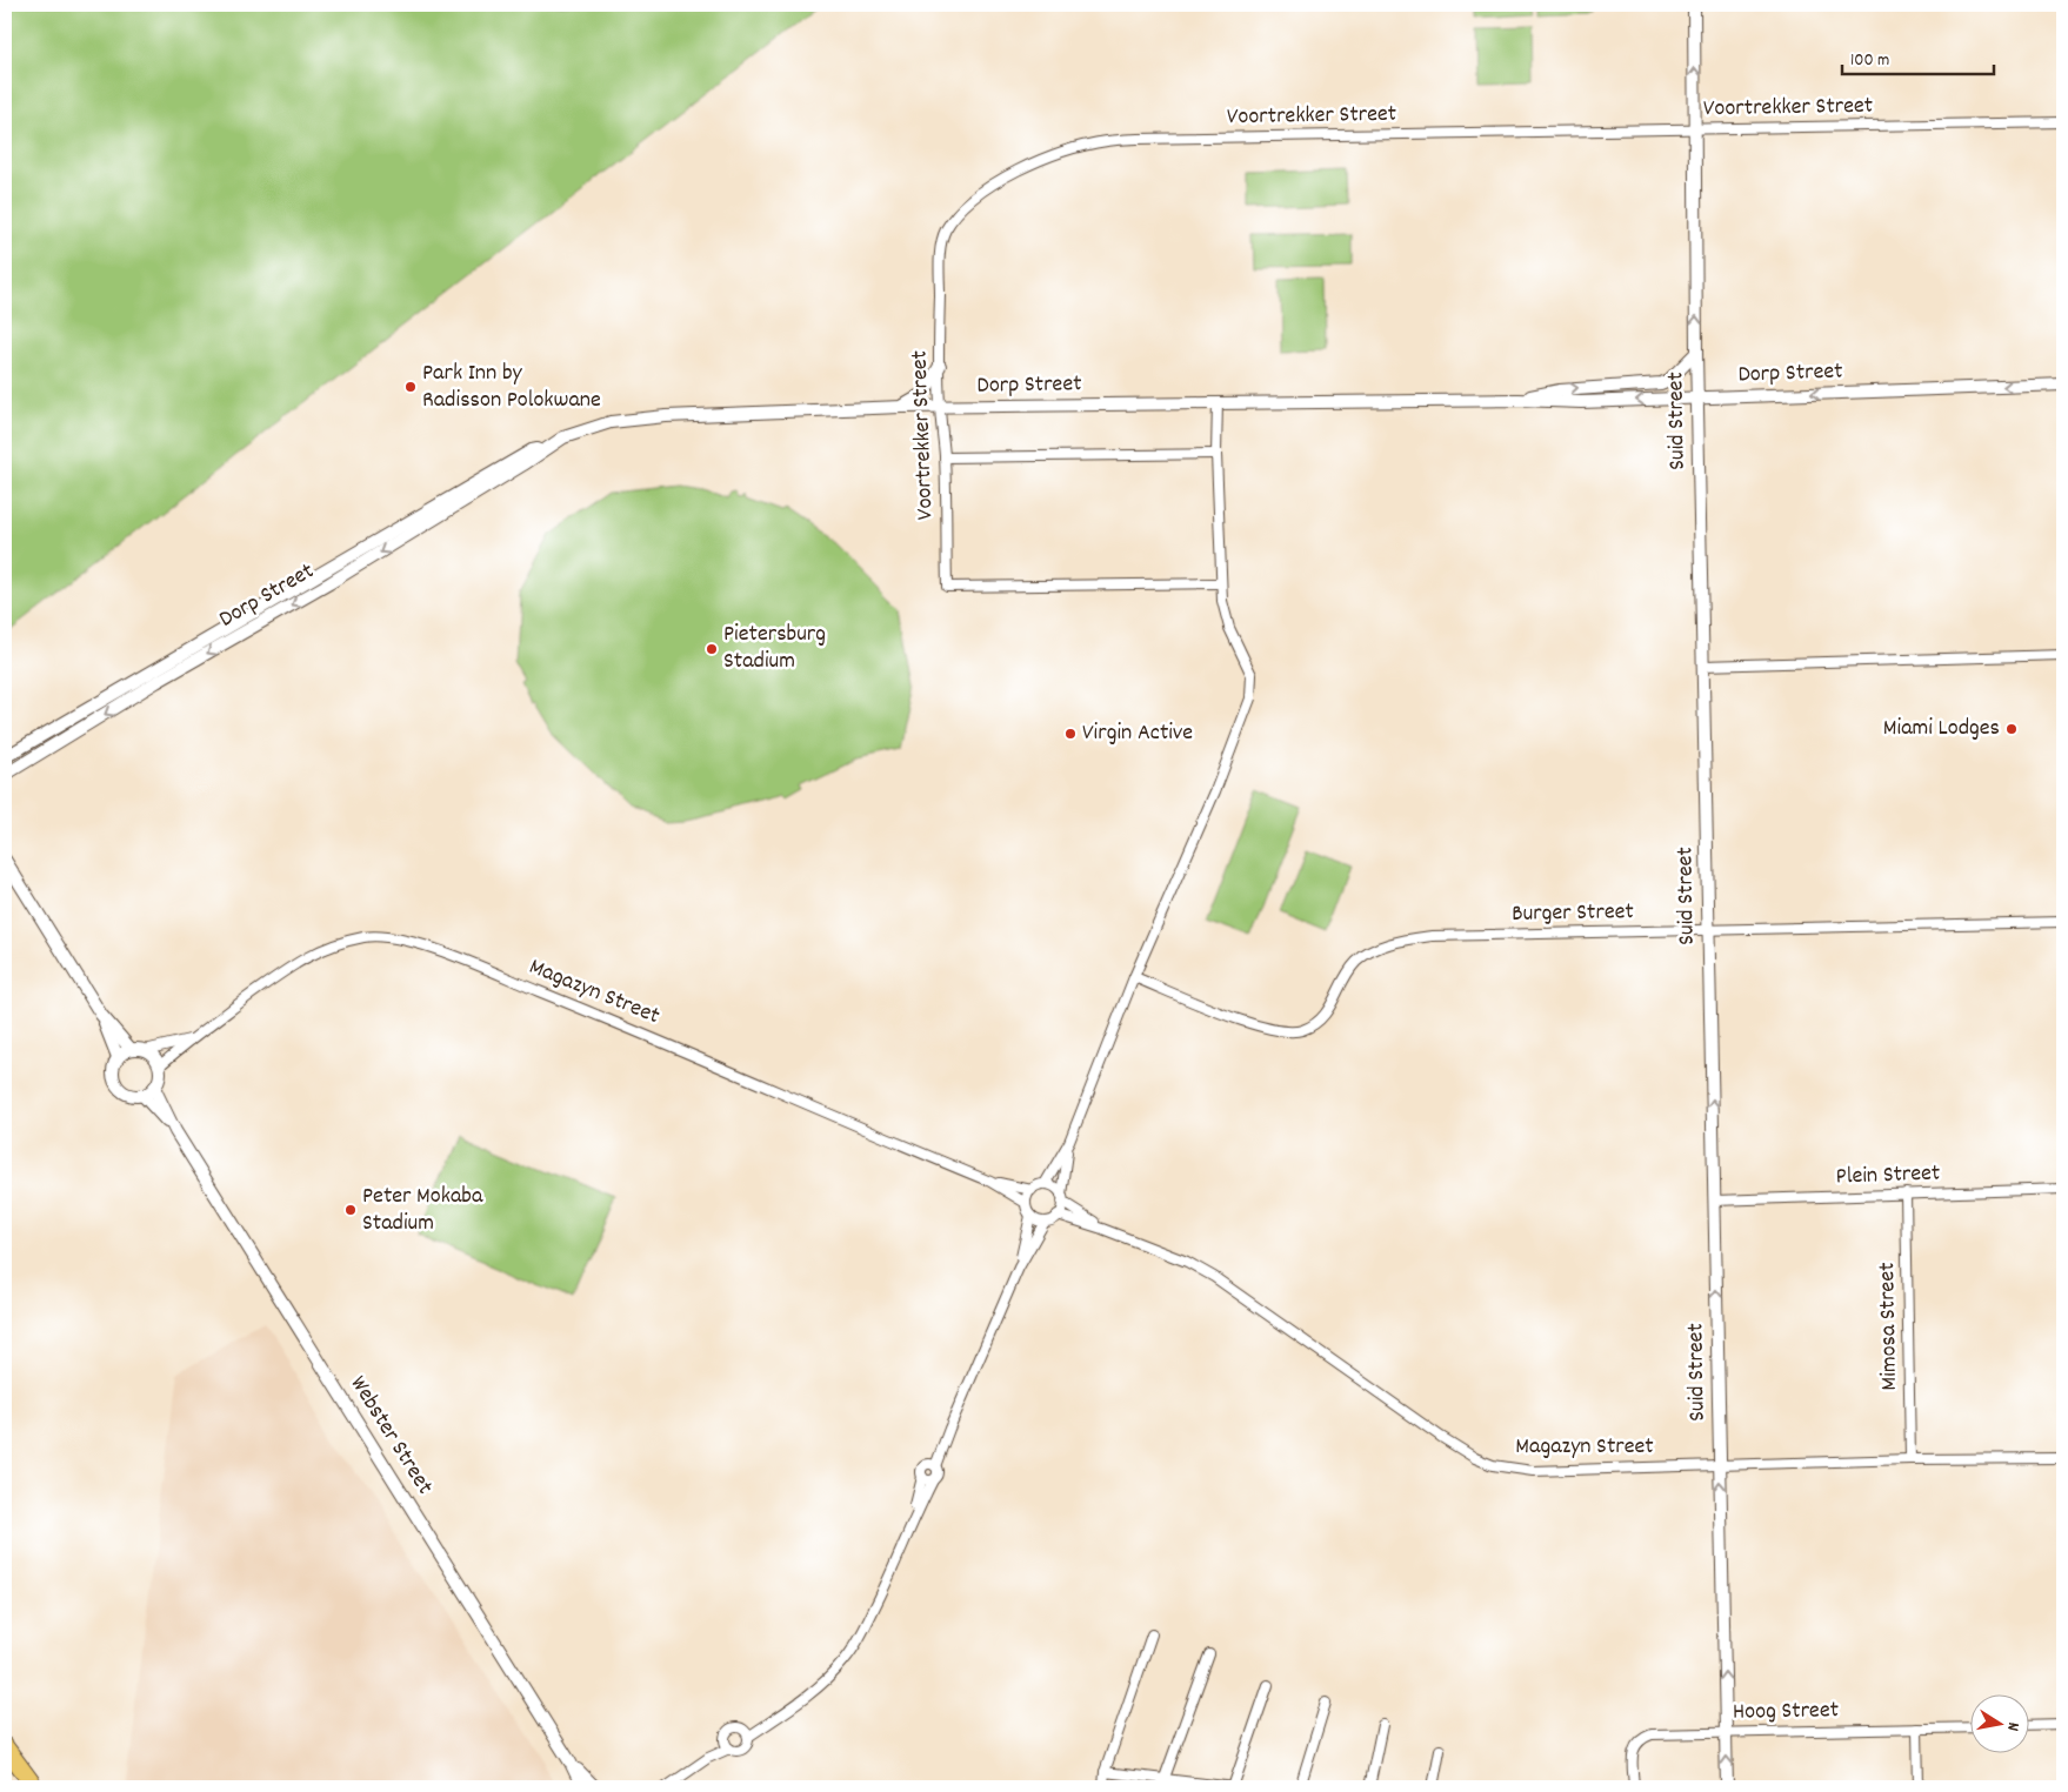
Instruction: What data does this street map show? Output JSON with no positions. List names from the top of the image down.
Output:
{
  "streets": {
    "street": [
      "Voortrekker Street",
      "Dorp Street",
      "Suid Street",
      "Burger Street",
      "Magazyn Street",
      "Plein Street",
      "Mimosa Street",
      "Webster Street",
      "Hoog Street"
    ]
  },
  "crossings": [
    ["Voortrekker Street", "Dorp Street"],
    ["Voortrekker Street", "Suid Street"],
    ["Dorp Street", "Suid Street"],
    ["Suid Street", "Burger Street"],
    ["Suid Street", "Magazyn Street"],
    ["Suid Street", "Plein Street"],
    ["Suid Street", "Hoog Street"],
    ["Magazyn Street", "Mimosa Street"],
    ["Magazyn Street", "Webster Street"],
    ["Plein Street", "Mimosa Street"]
  ],
  "one_way": ["Suid Street"],
  "places": [
    "Park Inn by Radisson Polokwane",
    "Pietersburg Stadium",
    "Miami Lodges",
    "Virgin Active",
    "Peter Mokaba Stadium"
  ],
  "scale_bar": "100 m",
  "north": "right"
}
